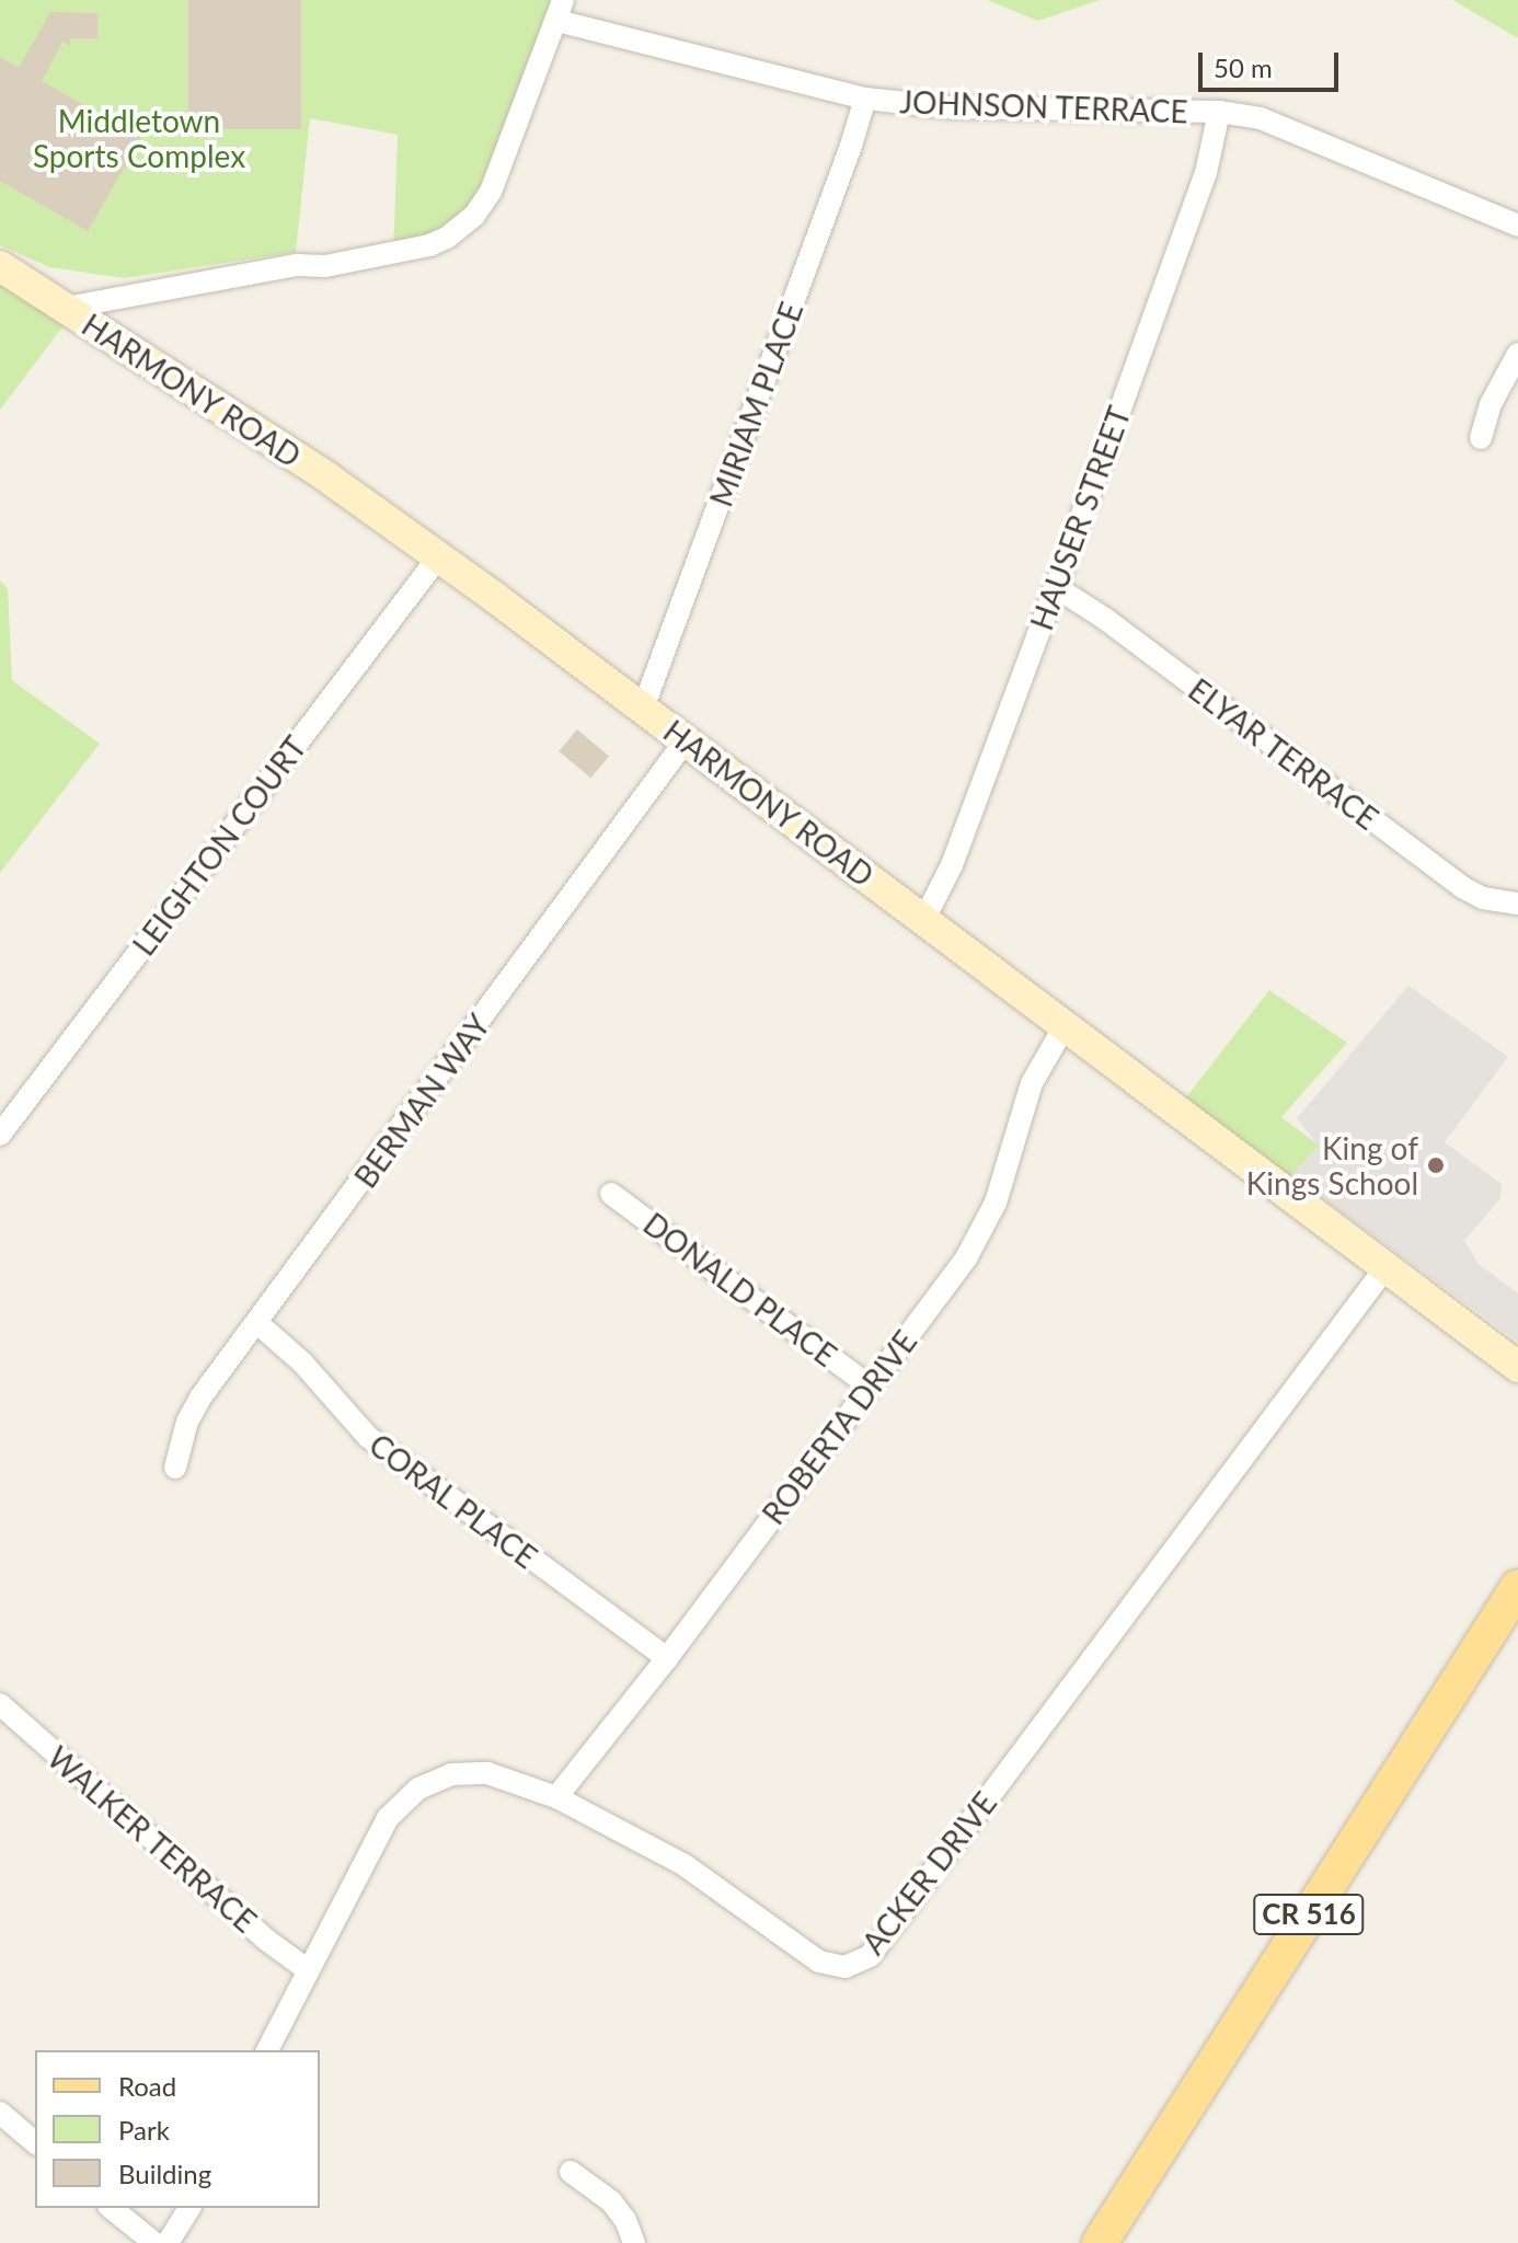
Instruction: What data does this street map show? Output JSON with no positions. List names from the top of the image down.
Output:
{
  "streets": {
    "main road": ["CR 516"],
    "street": [
      "JOHNSON TERRACE",
      "HARMONY ROAD",
      "MIRIAM PLACE",
      "HAUSER STREET",
      "ELYAR TERRACE",
      "LEIGHTON COURT",
      "BERMAN WAY",
      "DONALD PLACE",
      "ROBERTA DRIVE",
      "CORAL PLACE",
      "WALKER TERRACE",
      "ACKER DRIVE"
    ]
  },
  "crossings": [
    ["JOHNSON TERRACE", "MIRIAM PLACE"],
    ["JOHNSON TERRACE", "HAUSER STREET"],
    ["HARMONY ROAD", "MIRIAM PLACE"],
    ["HARMONY ROAD", "HAUSER STREET"],
    ["HARMONY ROAD", "LEIGHTON COURT"],
    ["HARMONY ROAD", "BERMAN WAY"],
    ["HARMONY ROAD", "ROBERTA DRIVE"],
    ["HARMONY ROAD", "ACKER DRIVE"],
    ["HAUSER STREET", "ELYAR TERRACE"],
    ["BERMAN WAY", "CORAL PLACE"],
    ["DONALD PLACE", "ROBERTA DRIVE"],
    ["ROBERTA DRIVE", "CORAL PLACE"],
    ["ROBERTA DRIVE", "ACKER DRIVE"],
    ["WALKER TERRACE", "ACKER DRIVE"]
  ],
  "parks": ["Middletown Sports Complex"],
  "places": ["King of Kings School"],
  "legend": ["Road", "Park", "Building"],
  "scale_bar": "50 m"
}
